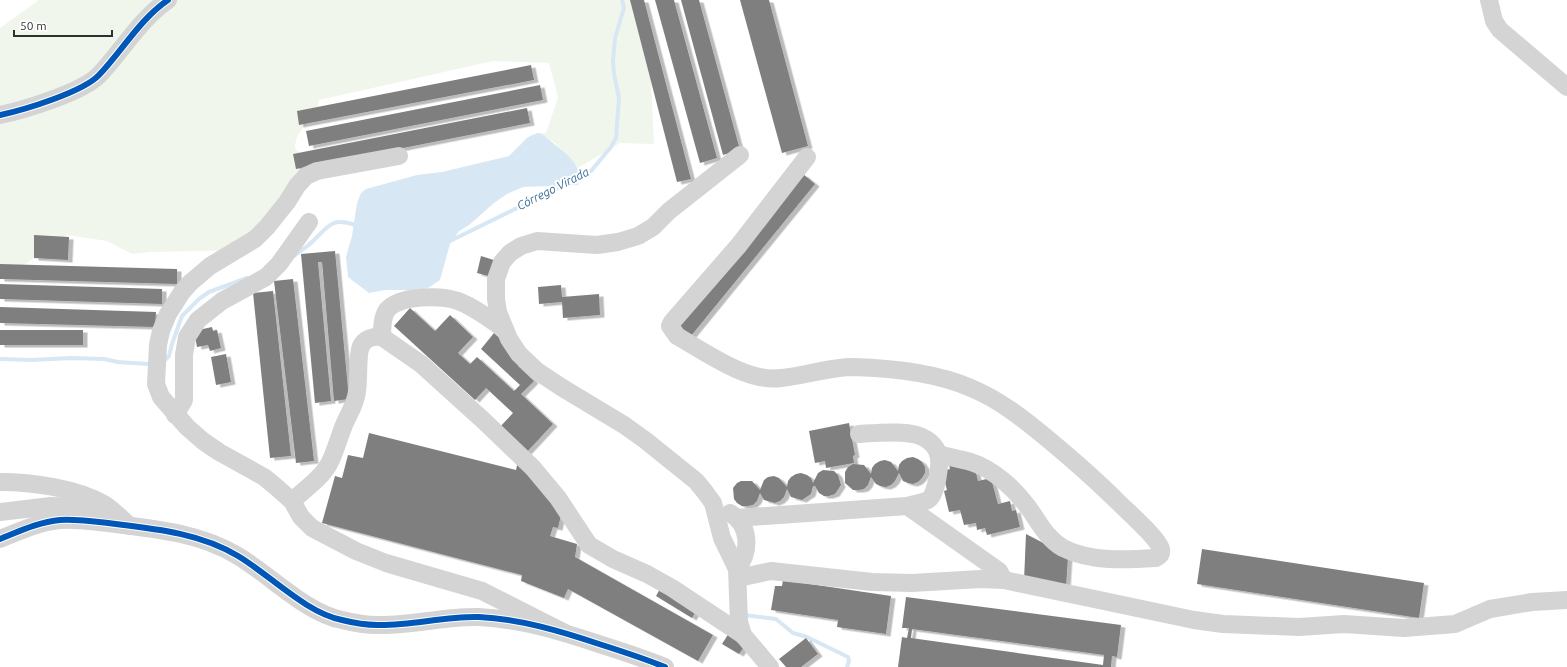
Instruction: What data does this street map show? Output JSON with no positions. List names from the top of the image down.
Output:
{
  "water": ["Córrego Virada"],
  "scale_bar": "50 m"
}
